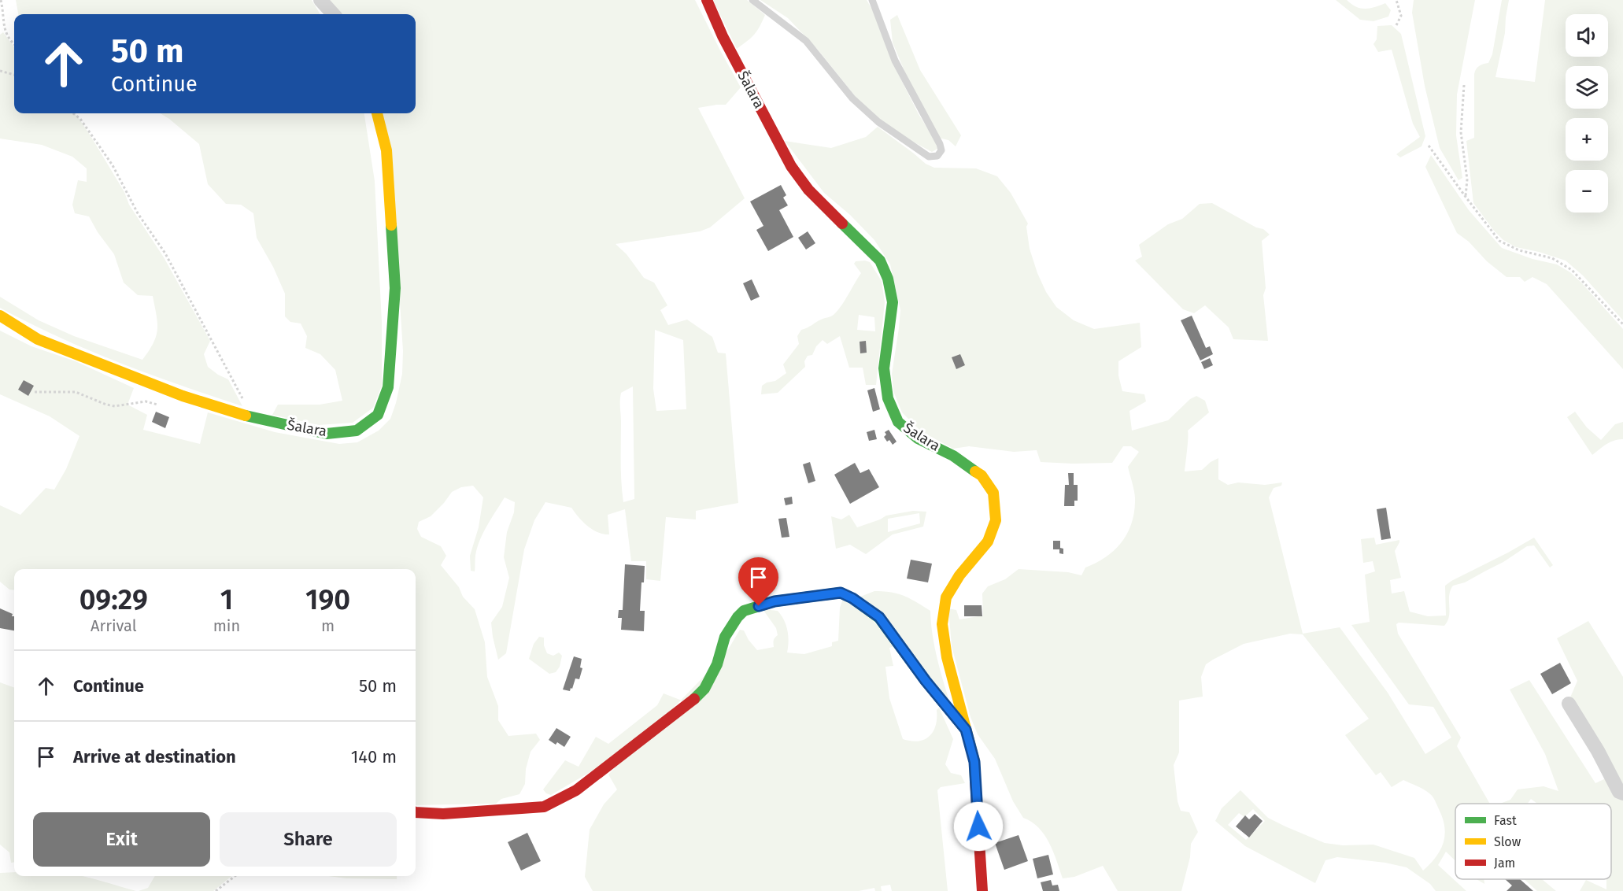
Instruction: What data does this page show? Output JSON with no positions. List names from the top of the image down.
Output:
{
  "streets": {
    "street": ["Šalara"]
  },
  "legend": ["Fast", "Slow", "Jam"],
  "page": {
    "map_buttons": ["+", "−"],
    "turn": ["50 m", "Continue"],
    "eta": [
      "09:29",
      "Arrival",
      "1",
      "min",
      "190",
      "m"
    ],
    "list": [
      {
        "name": "Continue",
        "value": "50 m"
      },
      {
        "name": "Arrive at destination",
        "value": "140 m"
      }
    ],
    "buttons": ["Exit", "Share"]
  }
}
